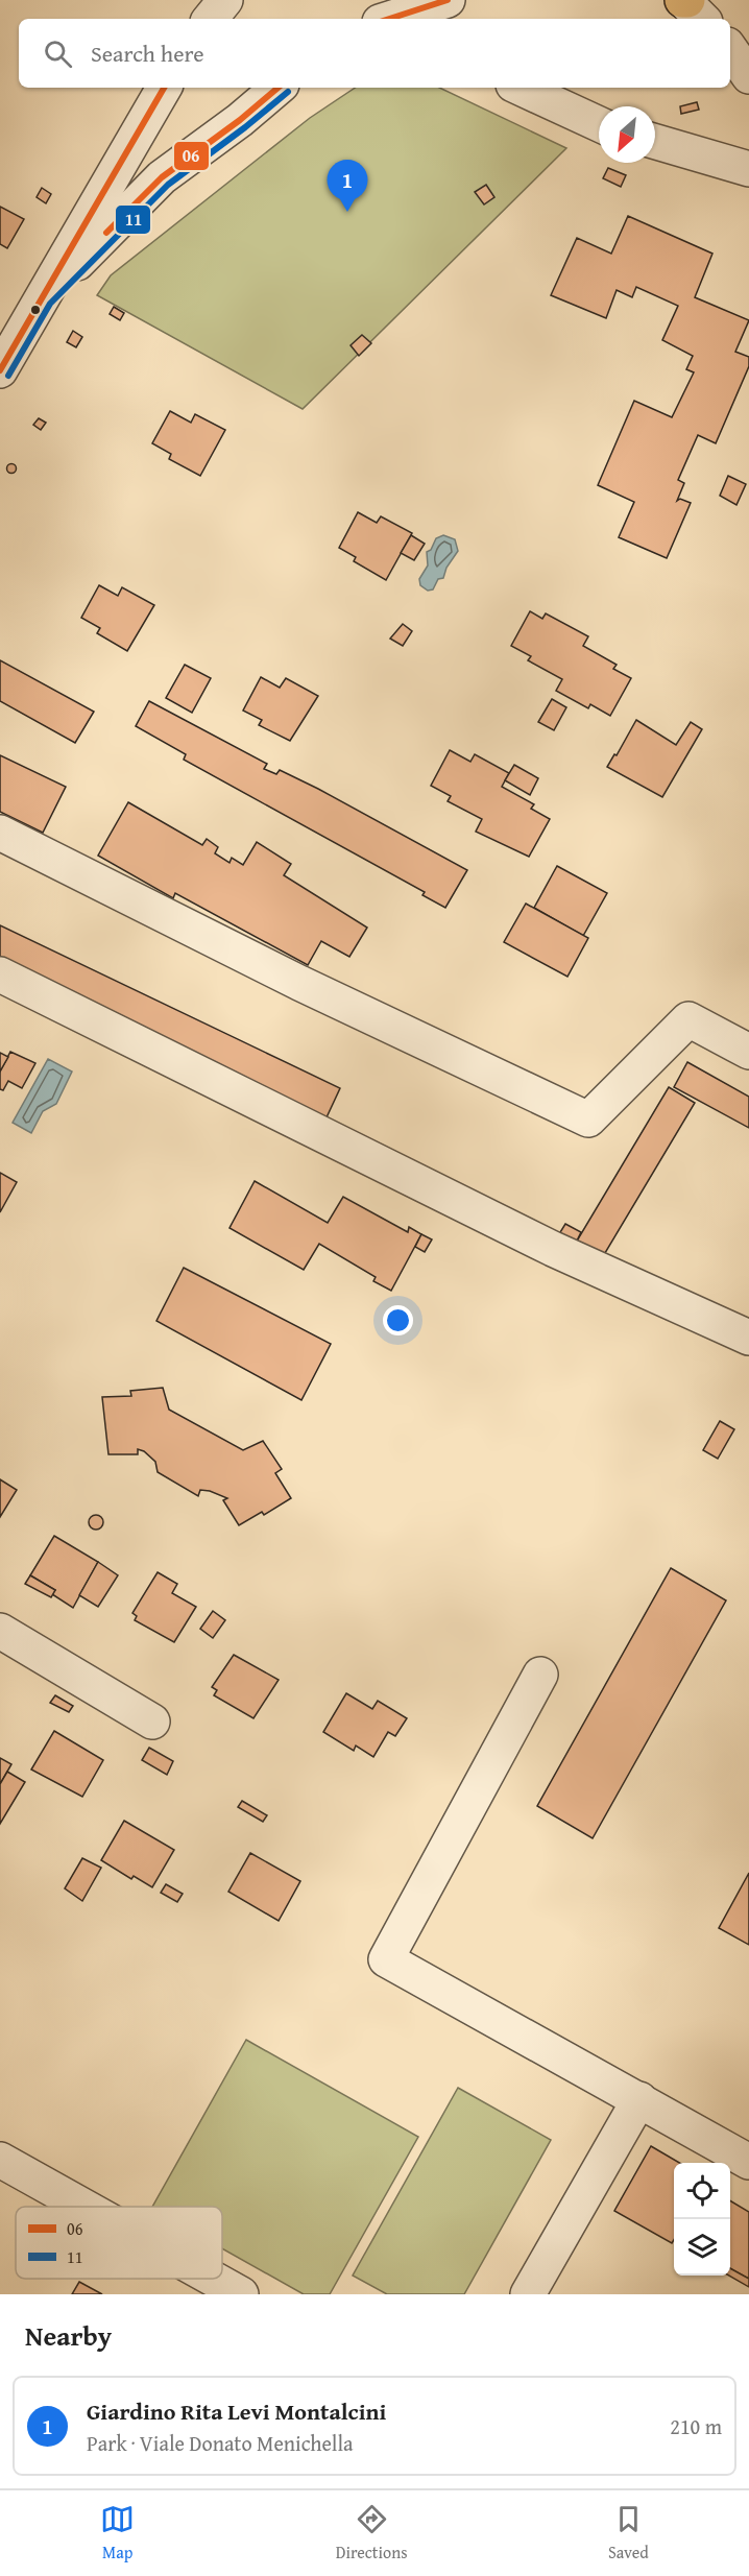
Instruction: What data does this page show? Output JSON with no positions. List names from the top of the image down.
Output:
{
  "lines": ["transit line 06", "transit line 11"],
  "legend": ["06", "11"],
  "north": "bottom left",
  "page": {
    "search": "Search here",
    "pins": "1",
    "heading": "Nearby",
    "list": [
      {
        "mark": "1",
        "name": "Giardino Rita Levi Montalcini",
        "note": "Park · Viale Donato Menichella",
        "value": "210 m"
      }
    ],
    "nav": ["Map", "Directions", "Saved"]
  }
}
